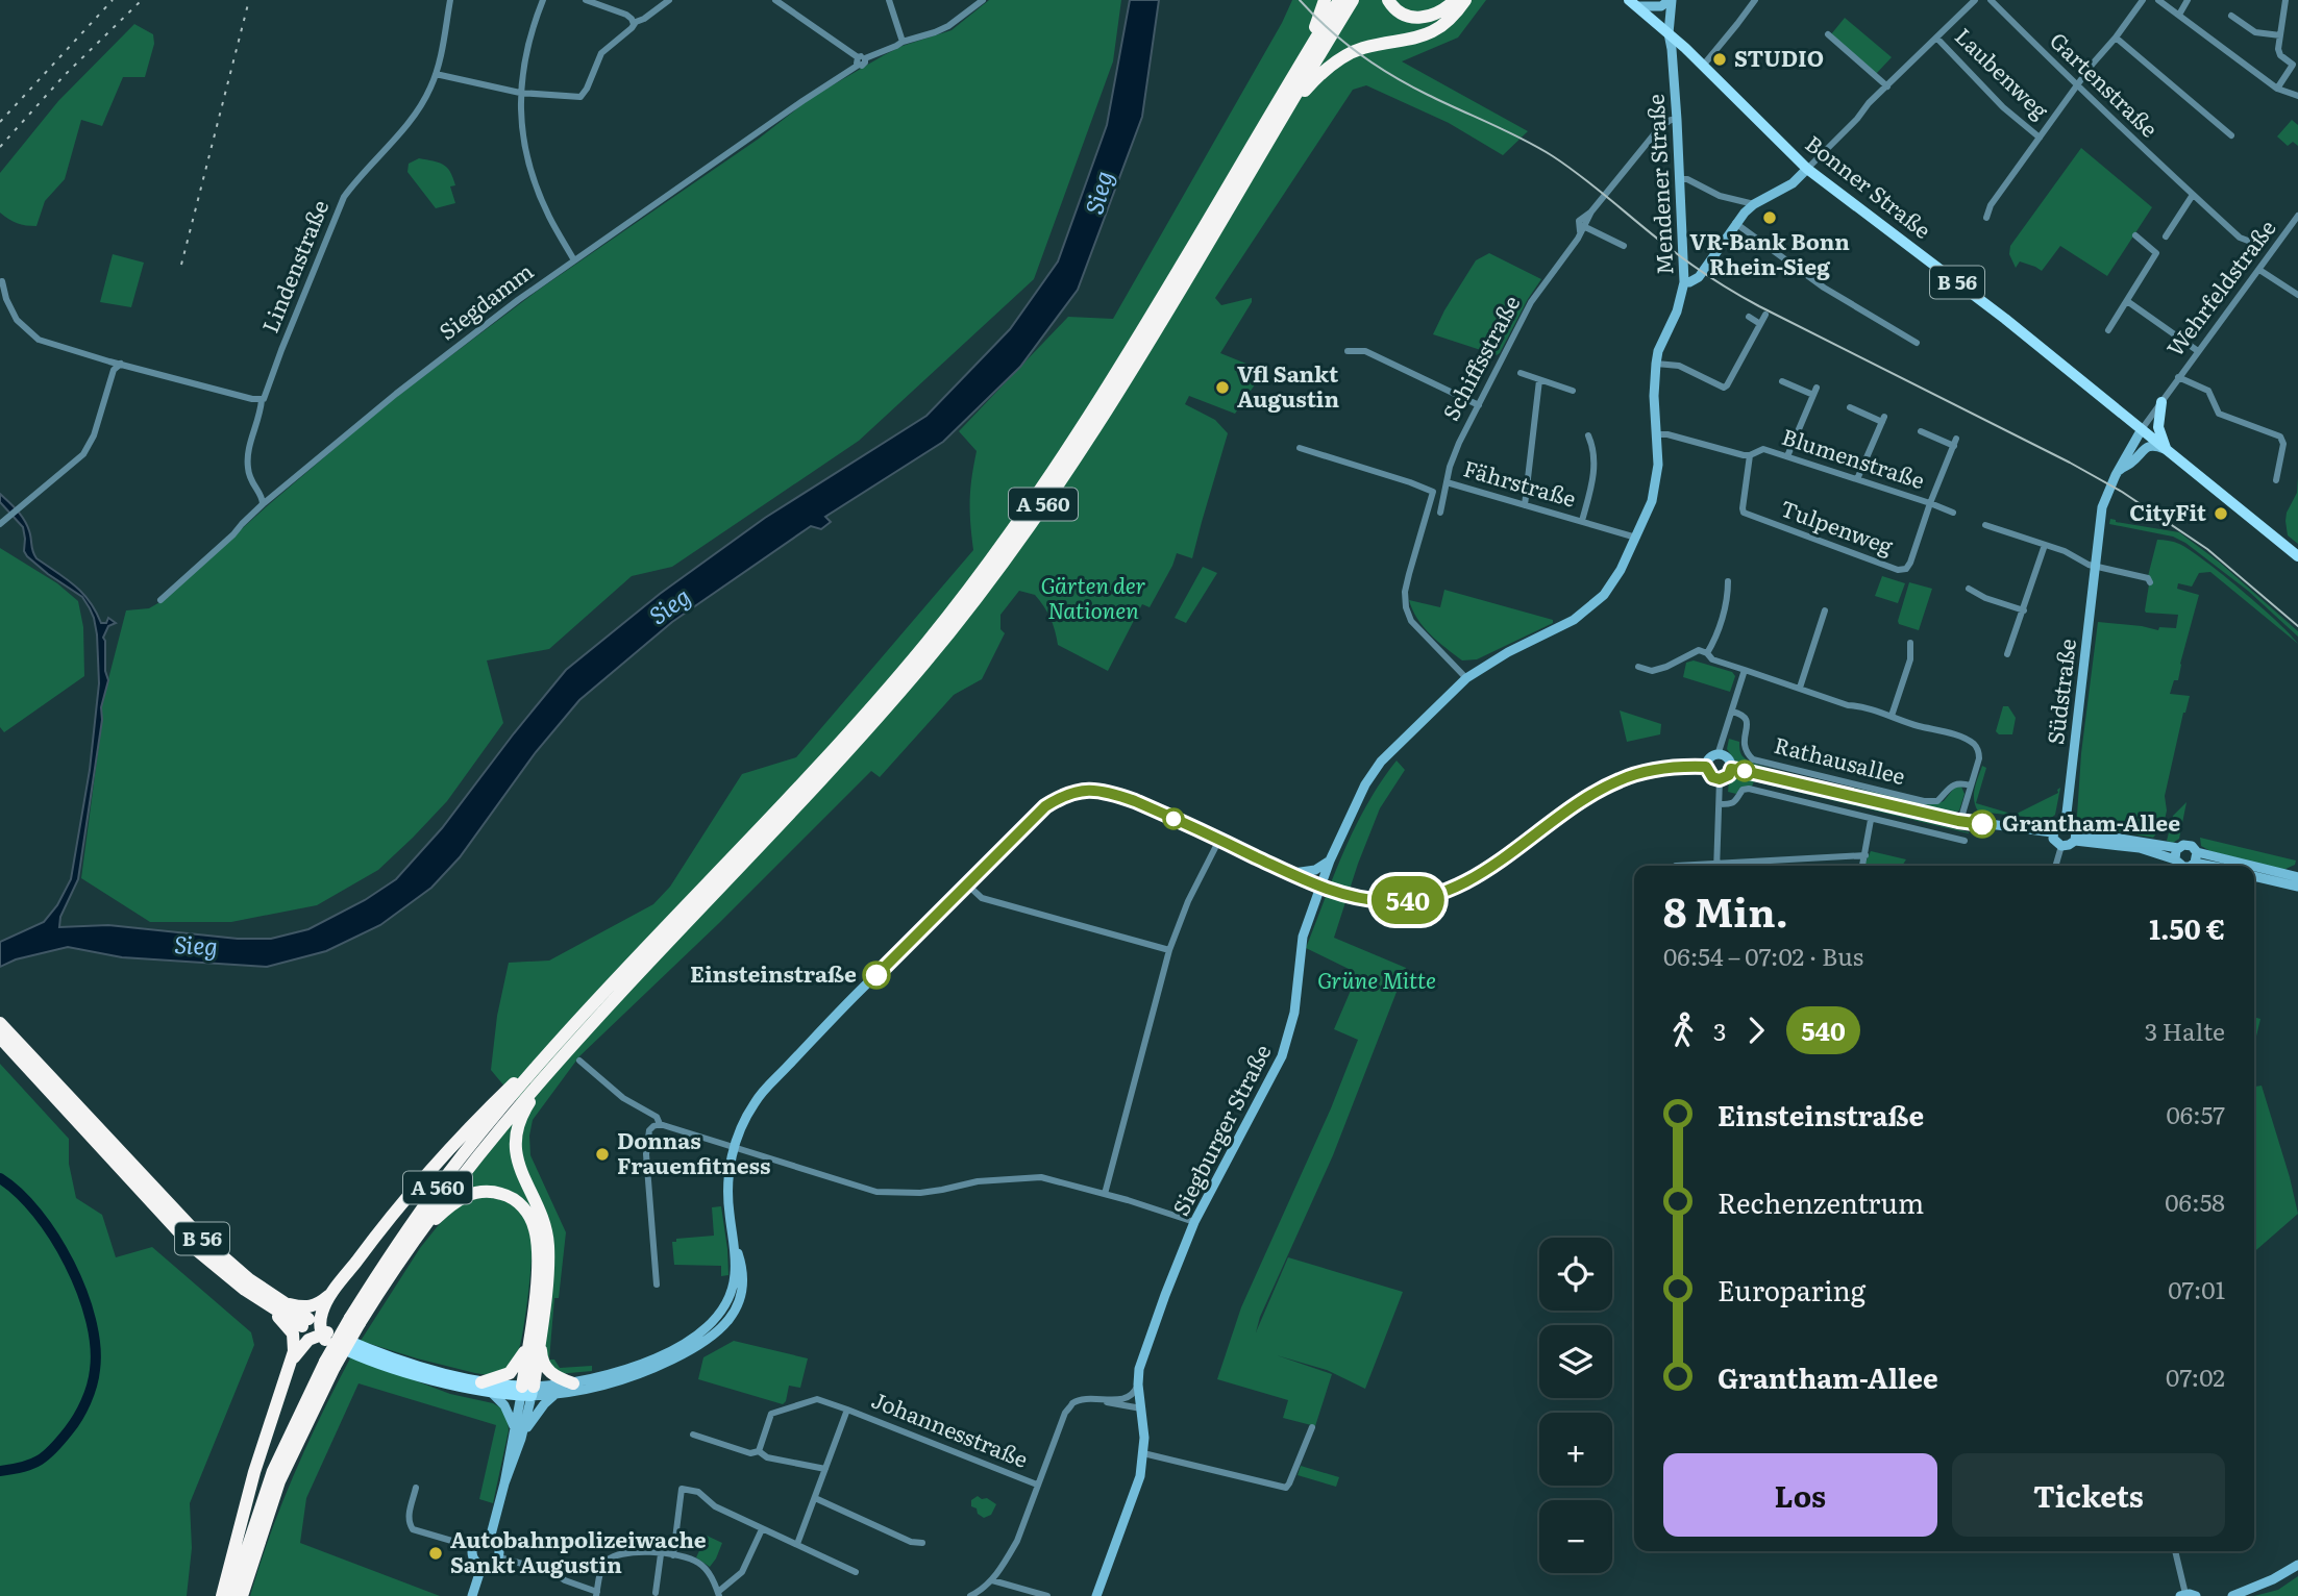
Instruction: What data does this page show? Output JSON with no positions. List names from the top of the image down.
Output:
{
  "streets": {
    "highway": ["B 56", "A 560"],
    "main road": ["Bonner Straße"],
    "street": [
      "Laubenweg",
      "Gartenstraße",
      "Mendener Straße",
      "Lindenstraße",
      "Wehrfeldstraße",
      "Siegdamm",
      "Schiffsstraße",
      "Blumenstraße",
      "Fährstraße",
      "Tulpenweg",
      "Südstraße",
      "Rathausallee",
      "Siegburger Straße",
      "Johannesstraße"
    ]
  },
  "crossings": [
    ["Mendener Straße", "Bonner Straße"],
    ["Mendener Straße", "Schiffsstraße"],
    ["Mendener Straße", "Blumenstraße"],
    ["Mendener Straße", "Fährstraße"],
    ["Mendener Straße", "Siegburger Straße"],
    ["Bonner Straße", "Wehrfeldstraße"],
    ["Bonner Straße", "Südstraße"],
    ["Lindenstraße", "Siegdamm"],
    ["Wehrfeldstraße", "Südstraße"],
    ["Schiffsstraße", "Fährstraße"],
    ["Blumenstraße", "Tulpenweg"],
    ["Südstraße", "Rathausallee"]
  ],
  "water": ["Sieg"],
  "parks": ["Gärten der Nationen", "Grüne Mitte"],
  "places": [
    "STUDIO",
    "VR-Bank Bonn Rhein-Sieg",
    "Vfl Sankt Augustin",
    "CityFit",
    "Grantham-Allee",
    "Einsteinstraße",
    "Donnas Frauenfitness",
    "Autobahnpolizeiwache Sankt Augustin"
  ],
  "lines": ["bus line 540"],
  "page": {
    "on_map": "540",
    "heading": ["8 Min.", "06:54 – 07:02 · Bus", "1.50 €"],
    "legs": ["3", "540", "3 Halte"],
    "list": [
      {
        "name": "Einsteinstraße",
        "value": "06:57"
      },
      {
        "name": "Rechenzentrum",
        "value": "06:58"
      },
      {
        "name": "Europaring",
        "value": "07:01"
      },
      {
        "name": "Grantham-Allee",
        "value": "07:02"
      }
    ],
    "map_buttons": ["+", "−"],
    "buttons": ["Los", "Tickets"]
  }
}
